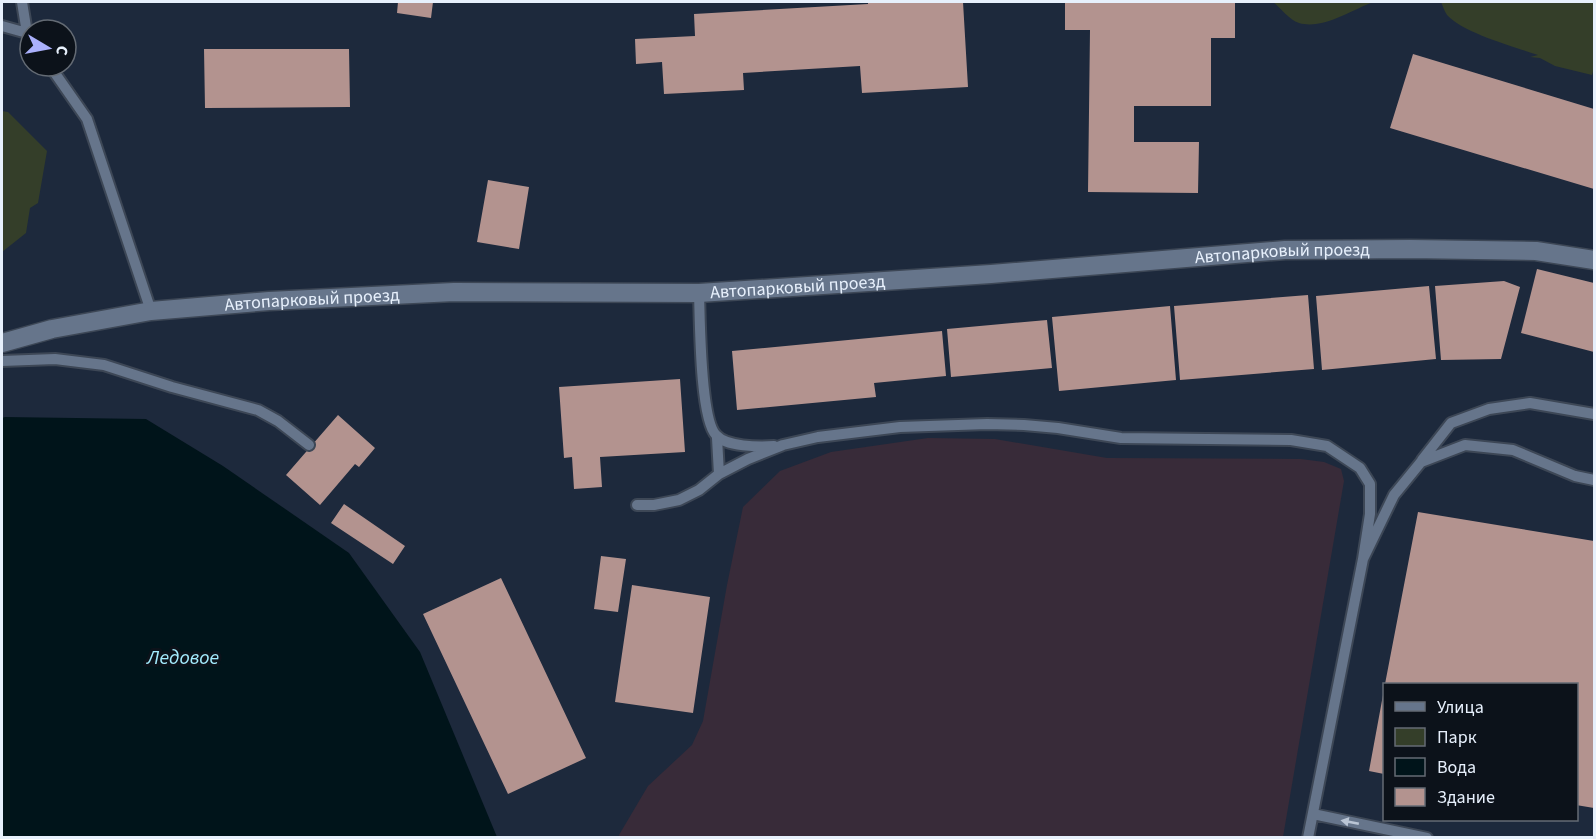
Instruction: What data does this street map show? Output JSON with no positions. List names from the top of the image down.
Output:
{
  "streets": {
    "street": ["Автопарковый проезд"]
  },
  "water": ["Ледовое"],
  "legend": [
    "Улица",
    "Парк",
    "Вода",
    "Здание"
  ],
  "north": "right"
}
